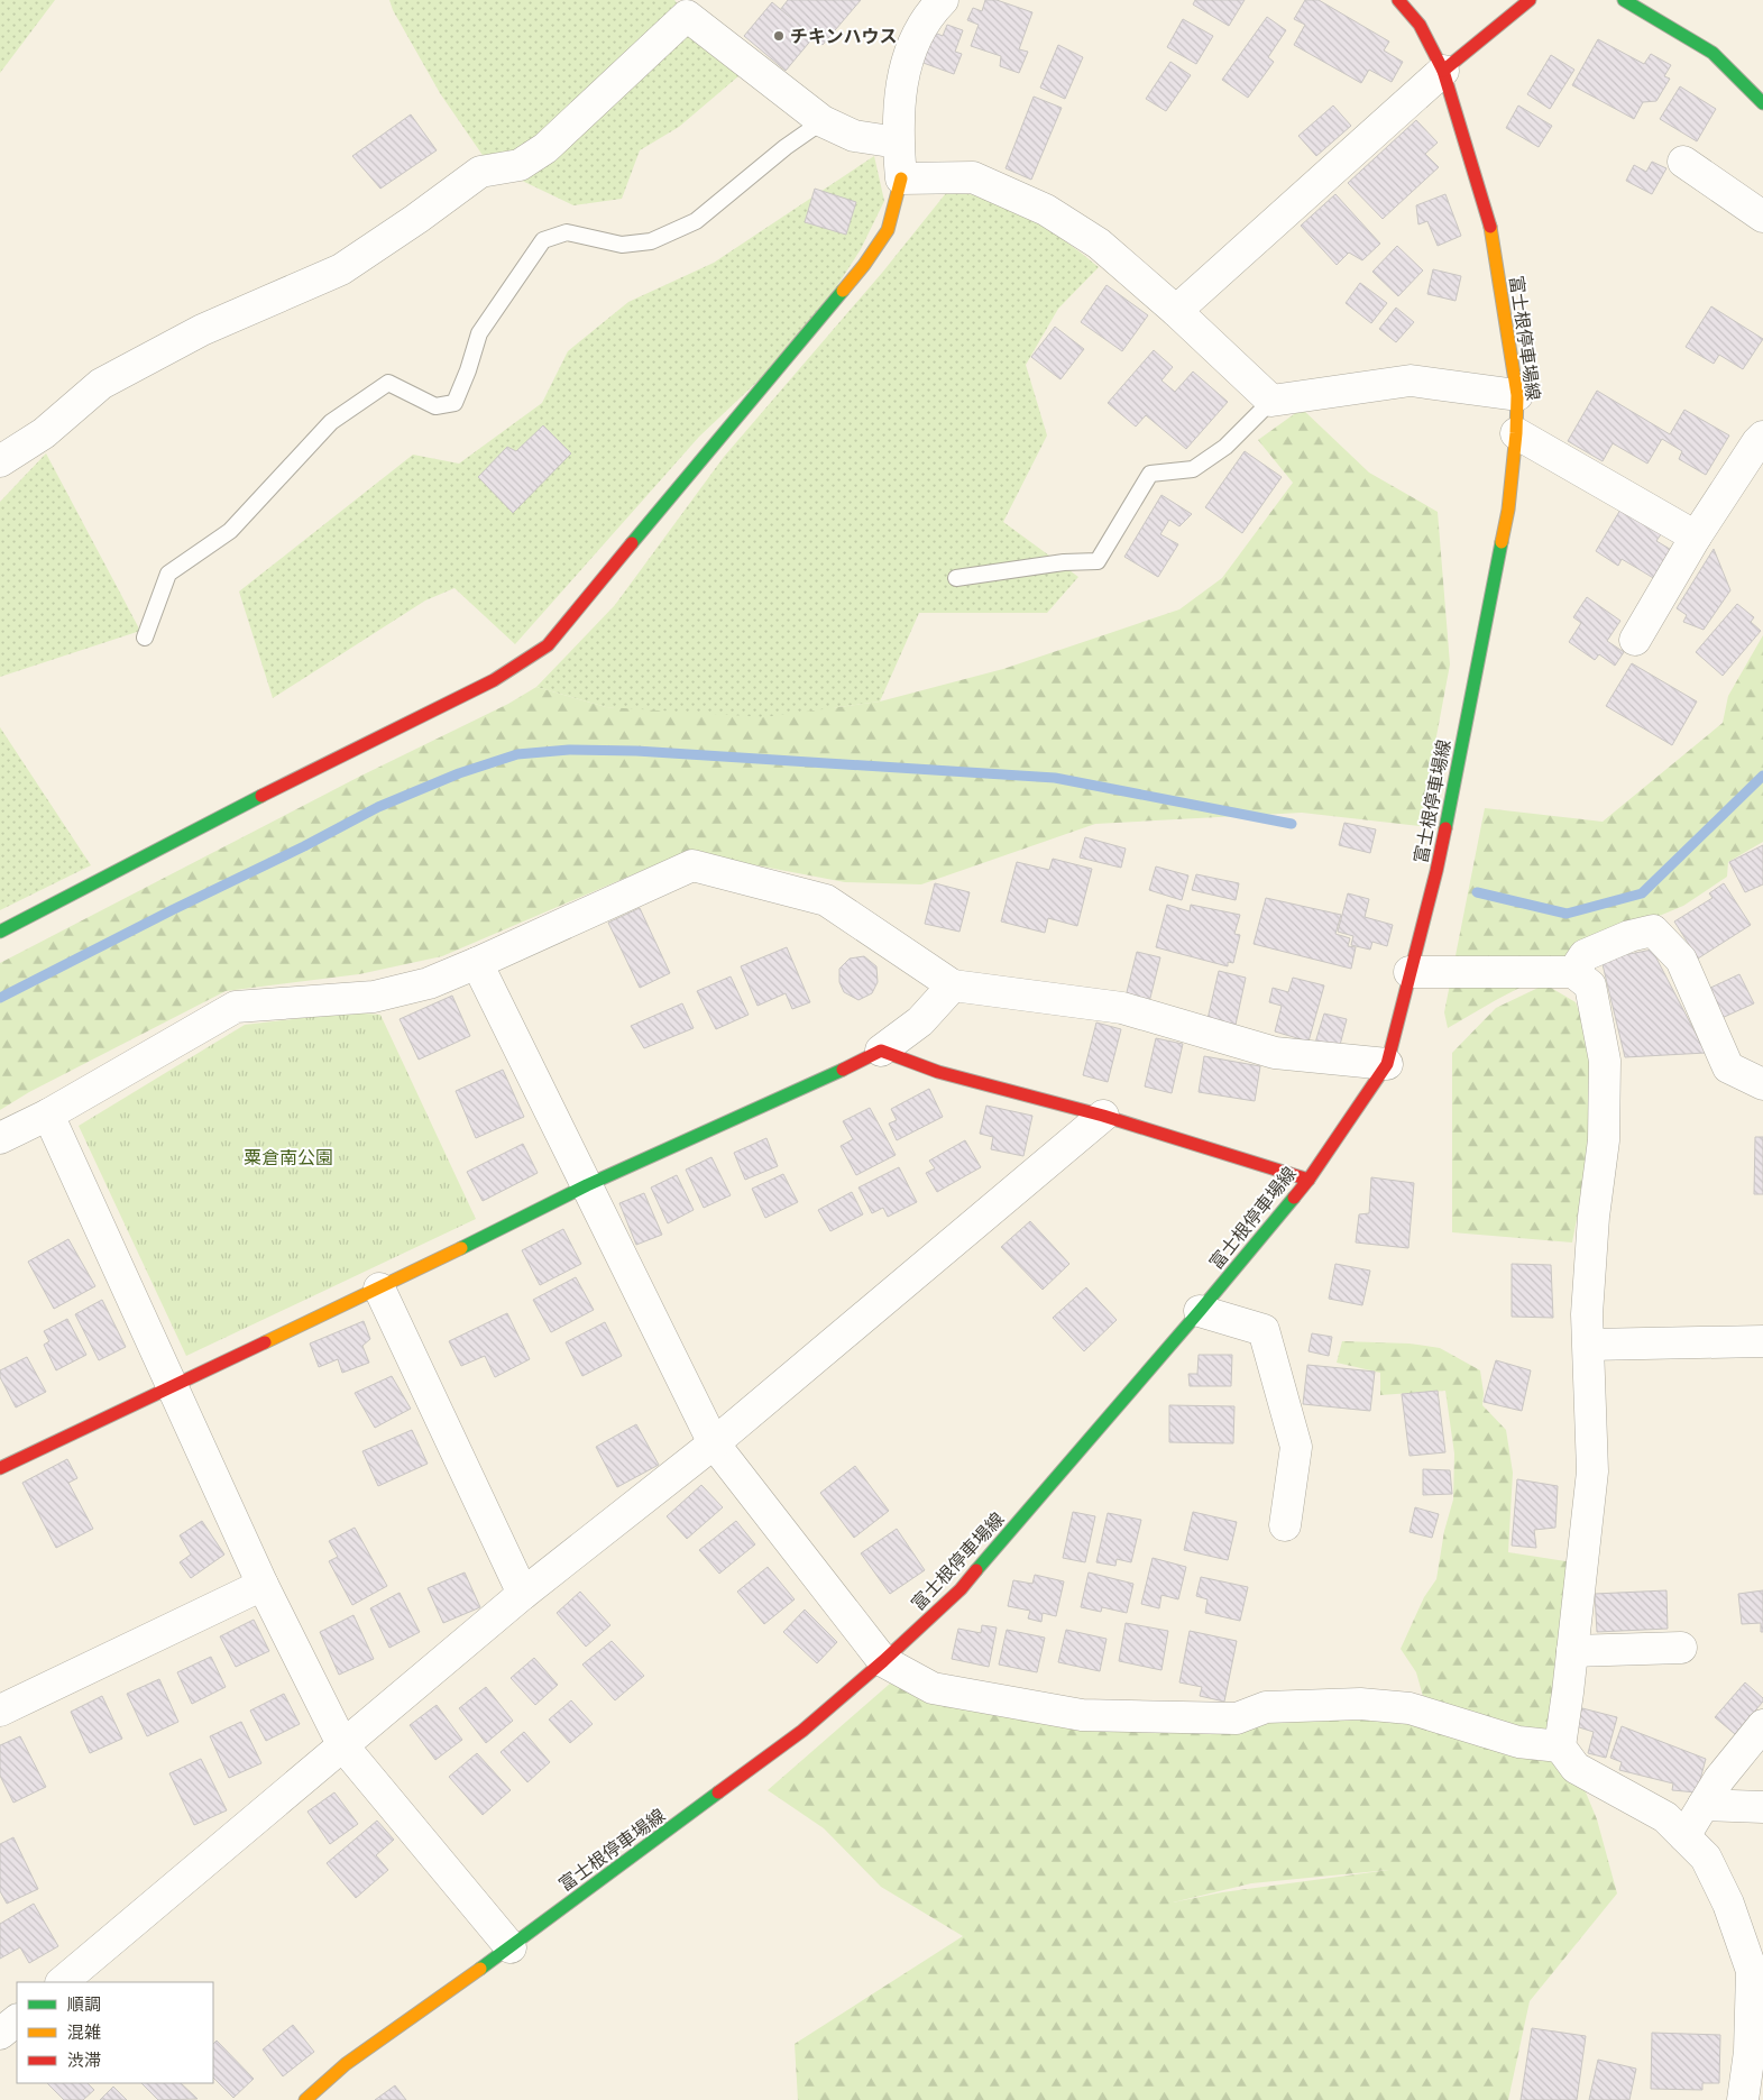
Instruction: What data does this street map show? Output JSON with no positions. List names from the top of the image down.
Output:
{
  "streets": {
    "street": ["富士根停車場線"]
  },
  "parks": ["粟倉南公園"],
  "places": ["チキンハウス"],
  "legend": ["順調", "混雑", "渋滞"]
}
